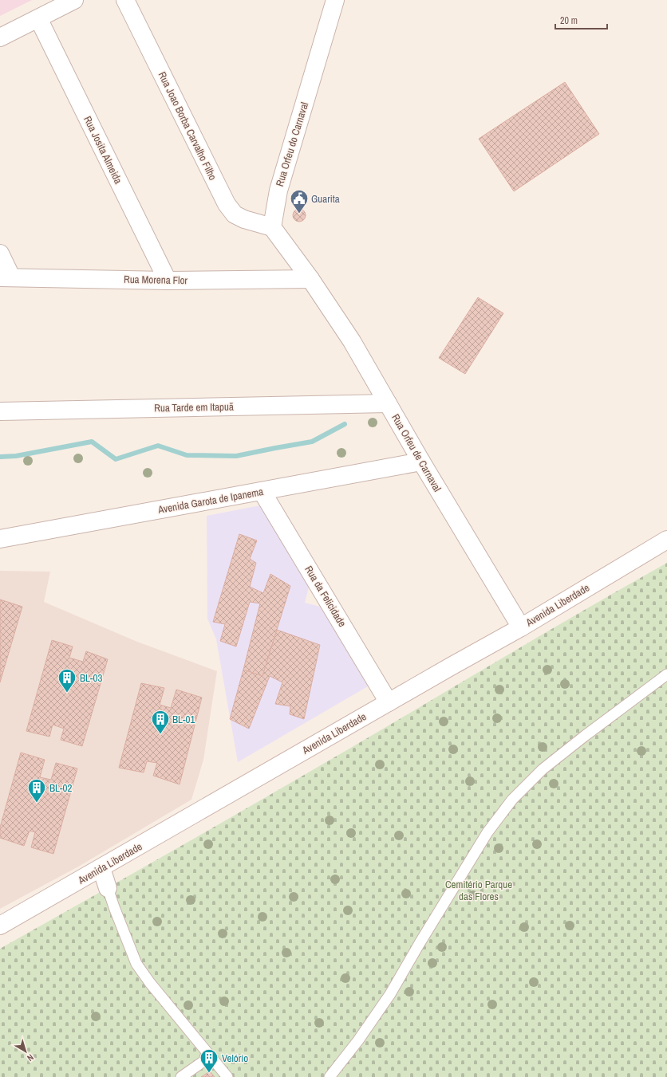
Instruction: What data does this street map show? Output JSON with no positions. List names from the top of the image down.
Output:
{
  "streets": {
    "street": [
      "Rua Joao Borba Carvalho Filho",
      "Rua Orfeu do Carnaval",
      "Rua Josita Almeida",
      "Rua Morena Flor",
      "Rua Tarde em Itapuã",
      "Rua Orfeu de Carnaval",
      "Avenida Garota de Ipanema",
      "Rua da Felicidade",
      "Avenida Liberdade"
    ]
  },
  "crossings": [
    ["Rua Joao Borba Carvalho Filho", "Rua Orfeu do Carnaval"],
    ["Rua Josita Almeida", "Rua Morena Flor"],
    ["Rua Morena Flor", "Rua Orfeu de Carnaval"],
    ["Rua Tarde em Itapuã", "Rua Orfeu de Carnaval"],
    ["Rua Orfeu de Carnaval", "Avenida Garota de Ipanema"],
    ["Rua Orfeu de Carnaval", "Avenida Liberdade"],
    ["Avenida Garota de Ipanema", "Rua da Felicidade"],
    ["Rua da Felicidade", "Avenida Liberdade"]
  ],
  "parks": ["Cemitério Parque das Flores"],
  "places": {
    "public building": ["Guarita"],
    "building": [
      "BL-03",
      "BL-01",
      "BL-02",
      "Velório"
    ]
  },
  "scale_bar": "20 m",
  "north": "bottom right"
}
